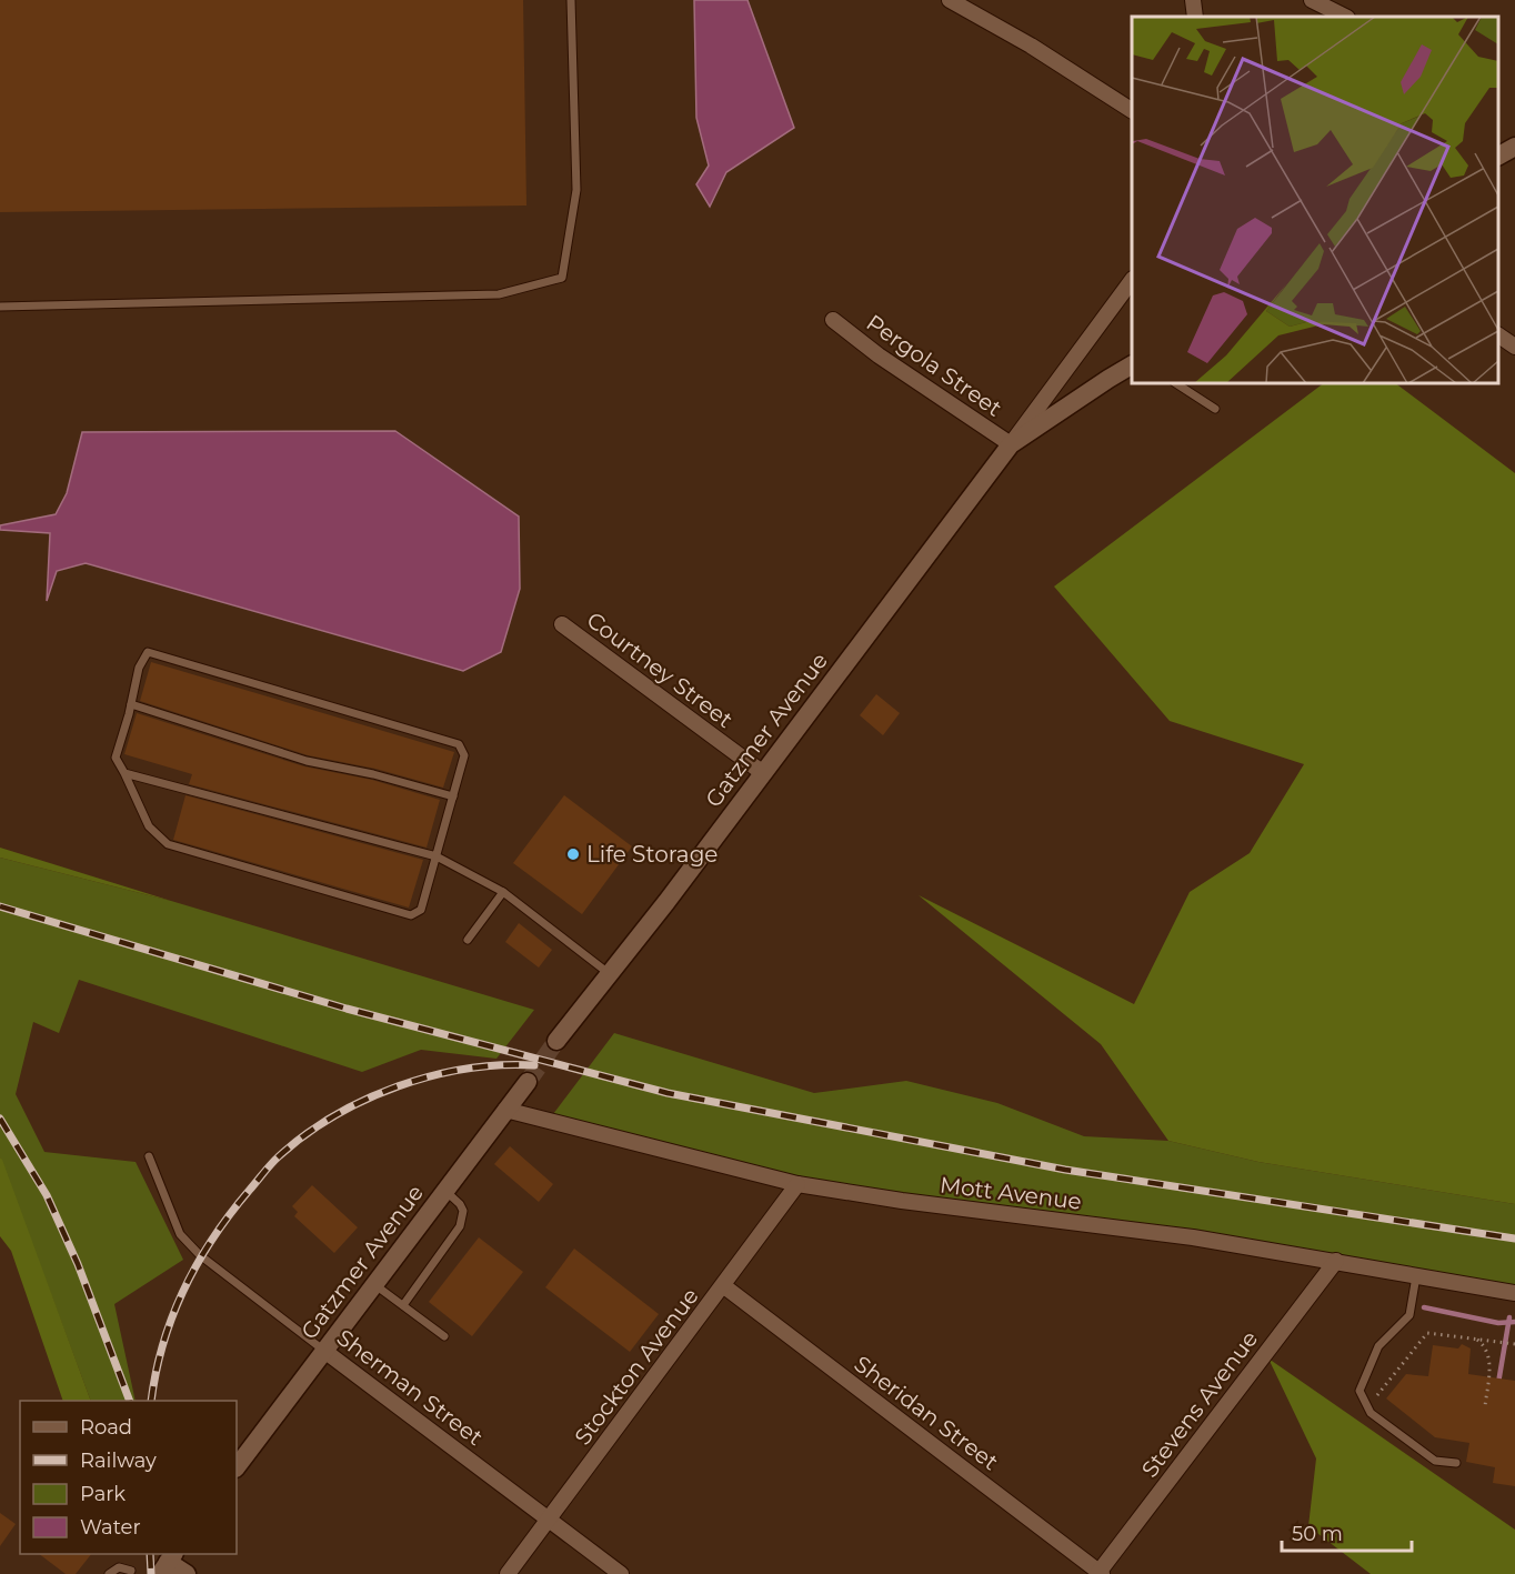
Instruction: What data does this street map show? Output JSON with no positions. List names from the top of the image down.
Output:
{
  "streets": {
    "street": [
      "Pergola Street",
      "Courtney Street",
      "Gatzmer Avenue",
      "Mott Avenue",
      "Stockton Avenue",
      "Sherman Street",
      "Stevens Avenue",
      "Sheridan Street"
    ]
  },
  "crossings": [
    ["Pergola Street", "Gatzmer Avenue"],
    ["Courtney Street", "Gatzmer Avenue"],
    ["Gatzmer Avenue", "Mott Avenue"],
    ["Gatzmer Avenue", "Sherman Street"],
    ["Mott Avenue", "Stockton Avenue"],
    ["Mott Avenue", "Stevens Avenue"],
    ["Stockton Avenue", "Sherman Street"],
    ["Stockton Avenue", "Sheridan Street"],
    ["Stevens Avenue", "Sheridan Street"]
  ],
  "places": ["Life Storage"],
  "legend": [
    "Road",
    "Railway",
    "Park",
    "Water"
  ],
  "scale_bar": "50 m"
}
